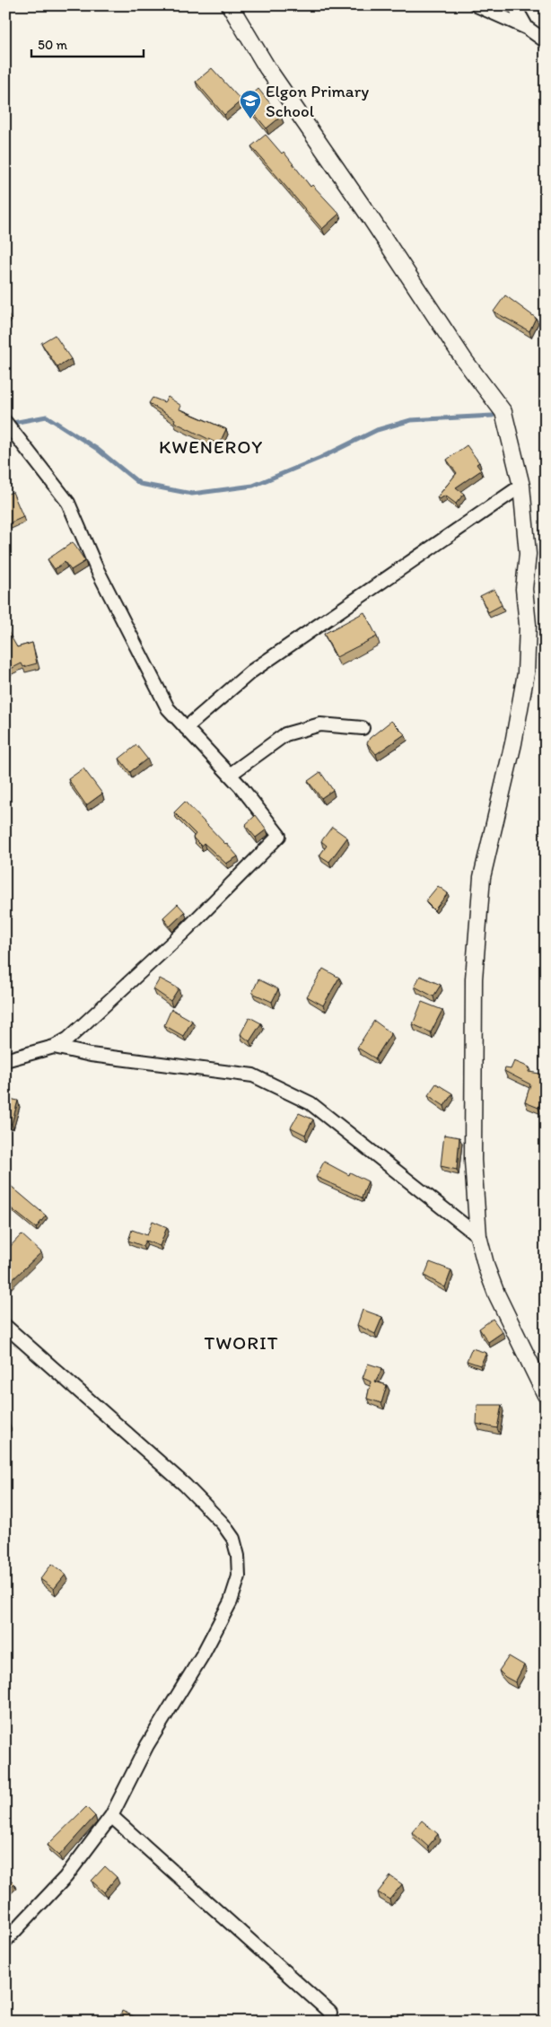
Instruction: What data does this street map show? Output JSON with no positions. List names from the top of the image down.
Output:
{
  "districts": ["KWENEROY", "TWORIT"],
  "places": {
    "school or university": ["Elgon Primary School"]
  },
  "scale_bar": "50 m"
}
